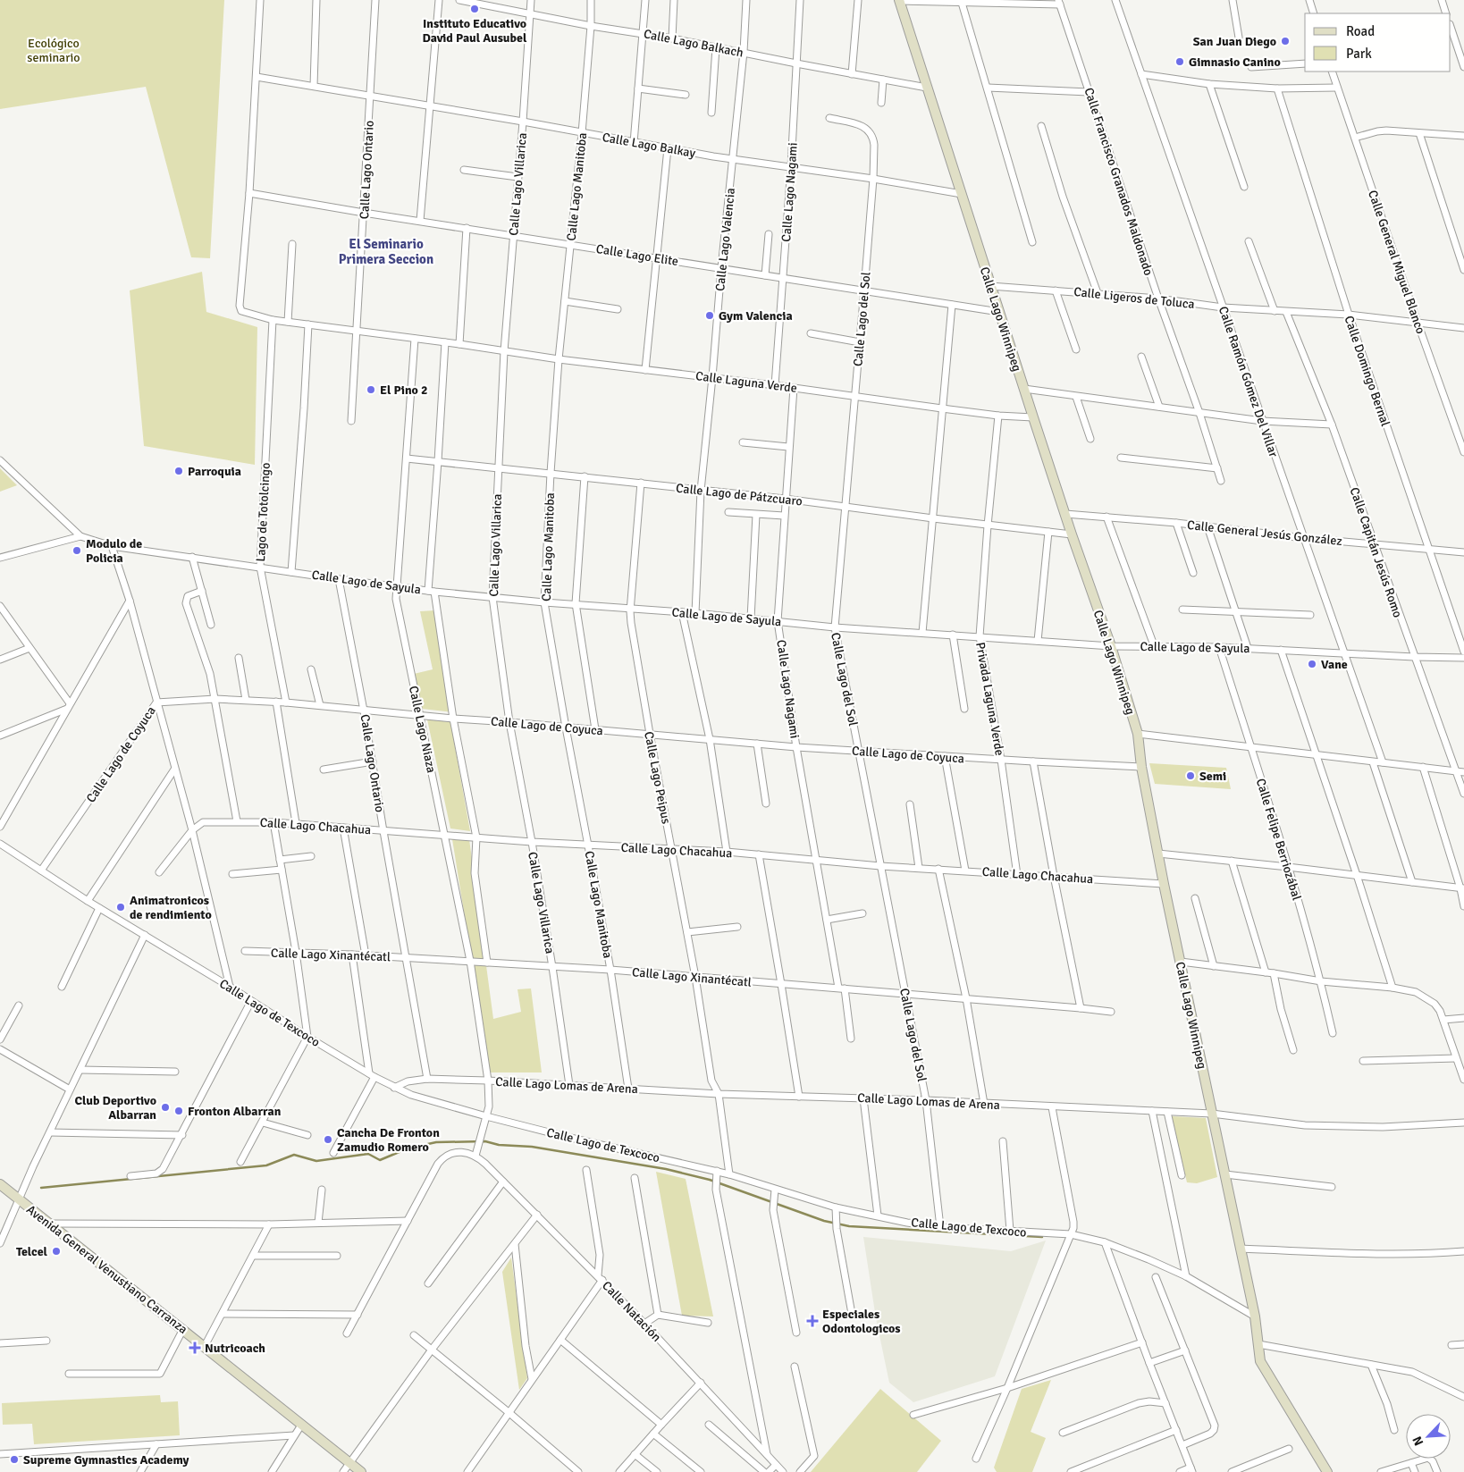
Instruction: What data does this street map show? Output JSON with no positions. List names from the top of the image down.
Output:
{
  "streets": {
    "main road": ["Calle Lago Winnipeg", "Avenida General Venustiano Carranza"],
    "street": [
      "Calle Lago Balkach",
      "Calle Lago Balkay",
      "Calle Lago Ontario",
      "Calle Francisco Granados Maldonado",
      "Calle Lago Villarica",
      "Calle Lago Manitoba",
      "Calle Lago Nagami",
      "Calle Lago Valencia",
      "Calle Lago Elite",
      "Calle General Miguel Blanco",
      "Calle Ligeros de Toluca",
      "Calle Lago del Sol",
      "Calle Domingo Bernal",
      "Calle Laguna Verde",
      "Calle Ramón Gómez Del Villar",
      "Calle Lago de Pátzcuaro",
      "Lago de Totolcingo",
      "Calle General Jesús González",
      "Calle Capitán Jesús Romo",
      "Calle Lago de Sayula",
      "Privada Laguna Verde",
      "Calle Lago de Coyuca",
      "Calle Lago Niaza",
      "Calle Lago Peipus",
      "Calle Lago Chacahua",
      "Calle Felipe Berriozábal",
      "Calle Lago Xinantécatl",
      "Calle Lago de Texcoco",
      "Calle Lago Lomas de Arena",
      "Calle Natación"
    ]
  },
  "crossings": [
    ["Calle Lago Balkach", "Calle Lago Villarica"],
    ["Calle Lago Balkach", "Calle Lago Manitoba"],
    ["Calle Lago Balkach", "Calle Lago Nagami"],
    ["Calle Lago Balkach", "Calle Lago Valencia"],
    ["Calle Lago Balkach", "Calle Lago Winnipeg"],
    ["Calle Lago Balkay", "Calle Lago Ontario"],
    ["Calle Lago Balkay", "Calle Lago Villarica"],
    ["Calle Lago Balkay", "Calle Lago Manitoba"],
    ["Calle Lago Balkay", "Calle Lago Nagami"],
    ["Calle Lago Balkay", "Calle Lago Valencia"],
    ["Calle Lago Balkay", "Calle Lago del Sol"],
    ["Calle Lago Balkay", "Calle Lago Winnipeg"],
    ["Calle Lago Ontario", "Calle Lago Elite"],
    ["Calle Lago Ontario", "Calle Laguna Verde"],
    ["Calle Lago Ontario", "Calle Lago de Sayula"],
    ["Calle Lago Ontario", "Calle Lago de Coyuca"],
    ["Calle Lago Ontario", "Calle Lago Chacahua"],
    ["Calle Lago Ontario", "Calle Lago Xinantécatl"],
    ["Calle Lago Ontario", "Calle Lago Lomas de Arena"],
    ["Calle Francisco Granados Maldonado", "Calle Ligeros de Toluca"],
    ["Calle Lago Villarica", "Calle Lago Elite"],
    ["Calle Lago Villarica", "Calle Laguna Verde"],
    ["Calle Lago Villarica", "Calle Lago de Pátzcuaro"],
    ["Calle Lago Villarica", "Calle Lago de Sayula"],
    ["Calle Lago Villarica", "Calle Lago de Coyuca"],
    ["Calle Lago Villarica", "Calle Lago Chacahua"],
    ["Calle Lago Villarica", "Calle Lago Xinantécatl"],
    ["Calle Lago Villarica", "Calle Lago Lomas de Arena"],
    ["Calle Lago Manitoba", "Calle Lago Elite"],
    ["Calle Lago Manitoba", "Calle Laguna Verde"],
    ["Calle Lago Manitoba", "Calle Lago de Pátzcuaro"],
    ["Calle Lago Manitoba", "Calle Lago de Sayula"],
    ["Calle Lago Manitoba", "Calle Lago de Coyuca"],
    ["Calle Lago Manitoba", "Calle Lago Chacahua"],
    ["Calle Lago Manitoba", "Calle Lago Xinantécatl"],
    ["Calle Lago Manitoba", "Calle Lago Lomas de Arena"],
    ["Calle Lago Nagami", "Calle Lago Elite"],
    ["Calle Lago Nagami", "Calle Laguna Verde"],
    ["Calle Lago Nagami", "Calle Lago de Pátzcuaro"],
    ["Calle Lago Nagami", "Calle Lago de Sayula"],
    ["Calle Lago Nagami", "Calle Lago de Coyuca"],
    ["Calle Lago Nagami", "Calle Lago Chacahua"],
    ["Calle Lago Nagami", "Calle Lago Xinantécatl"],
    ["Calle Lago Valencia", "Calle Lago Elite"],
    ["Calle Lago Valencia", "Calle Laguna Verde"],
    ["Calle Lago Valencia", "Calle Lago de Pátzcuaro"],
    ["Calle Lago Valencia", "Calle Lago de Sayula"],
    ["Calle Lago Elite", "Calle Lago del Sol"],
    ["Calle Lago Elite", "Calle Lago Winnipeg"],
    ["Calle Lago Elite", "Calle Laguna Verde"],
    ["Calle General Miguel Blanco", "Calle Ligeros de Toluca"],
    ["Calle Ligeros de Toluca", "Calle Lago Winnipeg"],
    ["Calle Ligeros de Toluca", "Calle Domingo Bernal"],
    ["Calle Ligeros de Toluca", "Calle Ramón Gómez Del Villar"],
    ["Calle Ligeros de Toluca", "Calle Capitán Jesús Romo"],
    ["Calle Lago del Sol", "Calle Laguna Verde"],
    ["Calle Lago del Sol", "Calle Lago de Pátzcuaro"],
    ["Calle Lago del Sol", "Calle Lago de Sayula"],
    ["Calle Lago del Sol", "Calle Lago de Coyuca"],
    ["Calle Lago del Sol", "Calle Lago Chacahua"],
    ["Calle Lago del Sol", "Calle Lago Xinantécatl"],
    ["Calle Lago del Sol", "Calle Lago de Texcoco"],
    ["Calle Lago del Sol", "Calle Lago Lomas de Arena"],
    ["Calle Lago Winnipeg", "Calle Laguna Verde"],
    ["Calle Lago Winnipeg", "Calle Lago de Pátzcuaro"],
    ["Calle Lago Winnipeg", "Calle General Jesús González"],
    ["Calle Lago Winnipeg", "Calle Lago de Sayula"],
    ["Calle Lago Winnipeg", "Calle Lago de Coyuca"],
    ["Calle Lago Winnipeg", "Calle Lago Chacahua"],
    ["Calle Lago Winnipeg", "Calle Lago de Texcoco"],
    ["Calle Lago Winnipeg", "Calle Lago Lomas de Arena"],
    ["Calle Domingo Bernal", "Calle General Jesús González"],
    ["Calle Laguna Verde", "Lago de Totolcingo"],
    ["Calle Laguna Verde", "Privada Laguna Verde"],
    ["Calle Laguna Verde", "Calle Lago Niaza"],
    ["Calle Ramón Gómez Del Villar", "Calle General Jesús González"],
    ["Calle Ramón Gómez Del Villar", "Calle Lago de Sayula"],
    ["Calle Lago de Pátzcuaro", "Privada Laguna Verde"],
    ["Calle Lago de Pátzcuaro", "Calle Lago Niaza"],
    ["Calle Lago de Pátzcuaro", "Calle Lago Peipus"],
    ["Lago de Totolcingo", "Calle Lago de Sayula"],
    ["Lago de Totolcingo", "Calle Lago de Coyuca"],
    ["Calle General Jesús González", "Calle Capitán Jesús Romo"],
    ["Calle Capitán Jesús Romo", "Calle Lago de Sayula"],
    ["Calle Lago de Sayula", "Privada Laguna Verde"],
    ["Calle Lago de Sayula", "Calle Lago Niaza"],
    ["Calle Lago de Sayula", "Calle Lago Peipus"],
    ["Calle Lago de Sayula", "Calle Felipe Berriozábal"],
    ["Privada Laguna Verde", "Calle Lago de Coyuca"],
    ["Privada Laguna Verde", "Calle Lago Chacahua"],
    ["Calle Lago de Coyuca", "Calle Lago Niaza"],
    ["Calle Lago de Coyuca", "Calle Lago Peipus"],
    ["Calle Lago de Coyuca", "Calle Lago de Texcoco"],
    ["Calle Lago Niaza", "Calle Lago Chacahua"],
    ["Calle Lago Niaza", "Calle Lago Xinantécatl"],
    ["Calle Lago Niaza", "Calle Lago de Texcoco"],
    ["Calle Lago Niaza", "Calle Lago Lomas de Arena"],
    ["Calle Lago Niaza", "Calle Natación"],
    ["Calle Lago Peipus", "Calle Lago Chacahua"],
    ["Calle Lago Peipus", "Calle Lago Xinantécatl"],
    ["Calle Lago Peipus", "Calle Lago de Texcoco"],
    ["Calle Lago Peipus", "Calle Lago Lomas de Arena"],
    ["Calle Lago de Texcoco", "Calle Lago Lomas de Arena"]
  ],
  "districts": ["El Seminario Primera Seccion"],
  "parks": ["Ecológico seminario"],
  "places": {
    "other": [
      "Instituto Educativo David Paul Ausubel",
      "San Juan Diego",
      "Gimnasio Canino",
      "Gym Valencia",
      "El Pino 2",
      "Parroquia",
      "Modulo de Policia",
      "Vane",
      "Semi",
      "Animatronicos de rendimiento",
      "Club Deportivo Albarran",
      "Fronton Albarran",
      "Cancha De Fronton Zamudio Romero",
      "Telcel",
      "Supreme Gymnastics Academy"
    ],
    "health": ["Especiales Odontologicos", "Nutricoach"]
  },
  "legend": ["Road", "Park"],
  "north": "bottom left"
}
